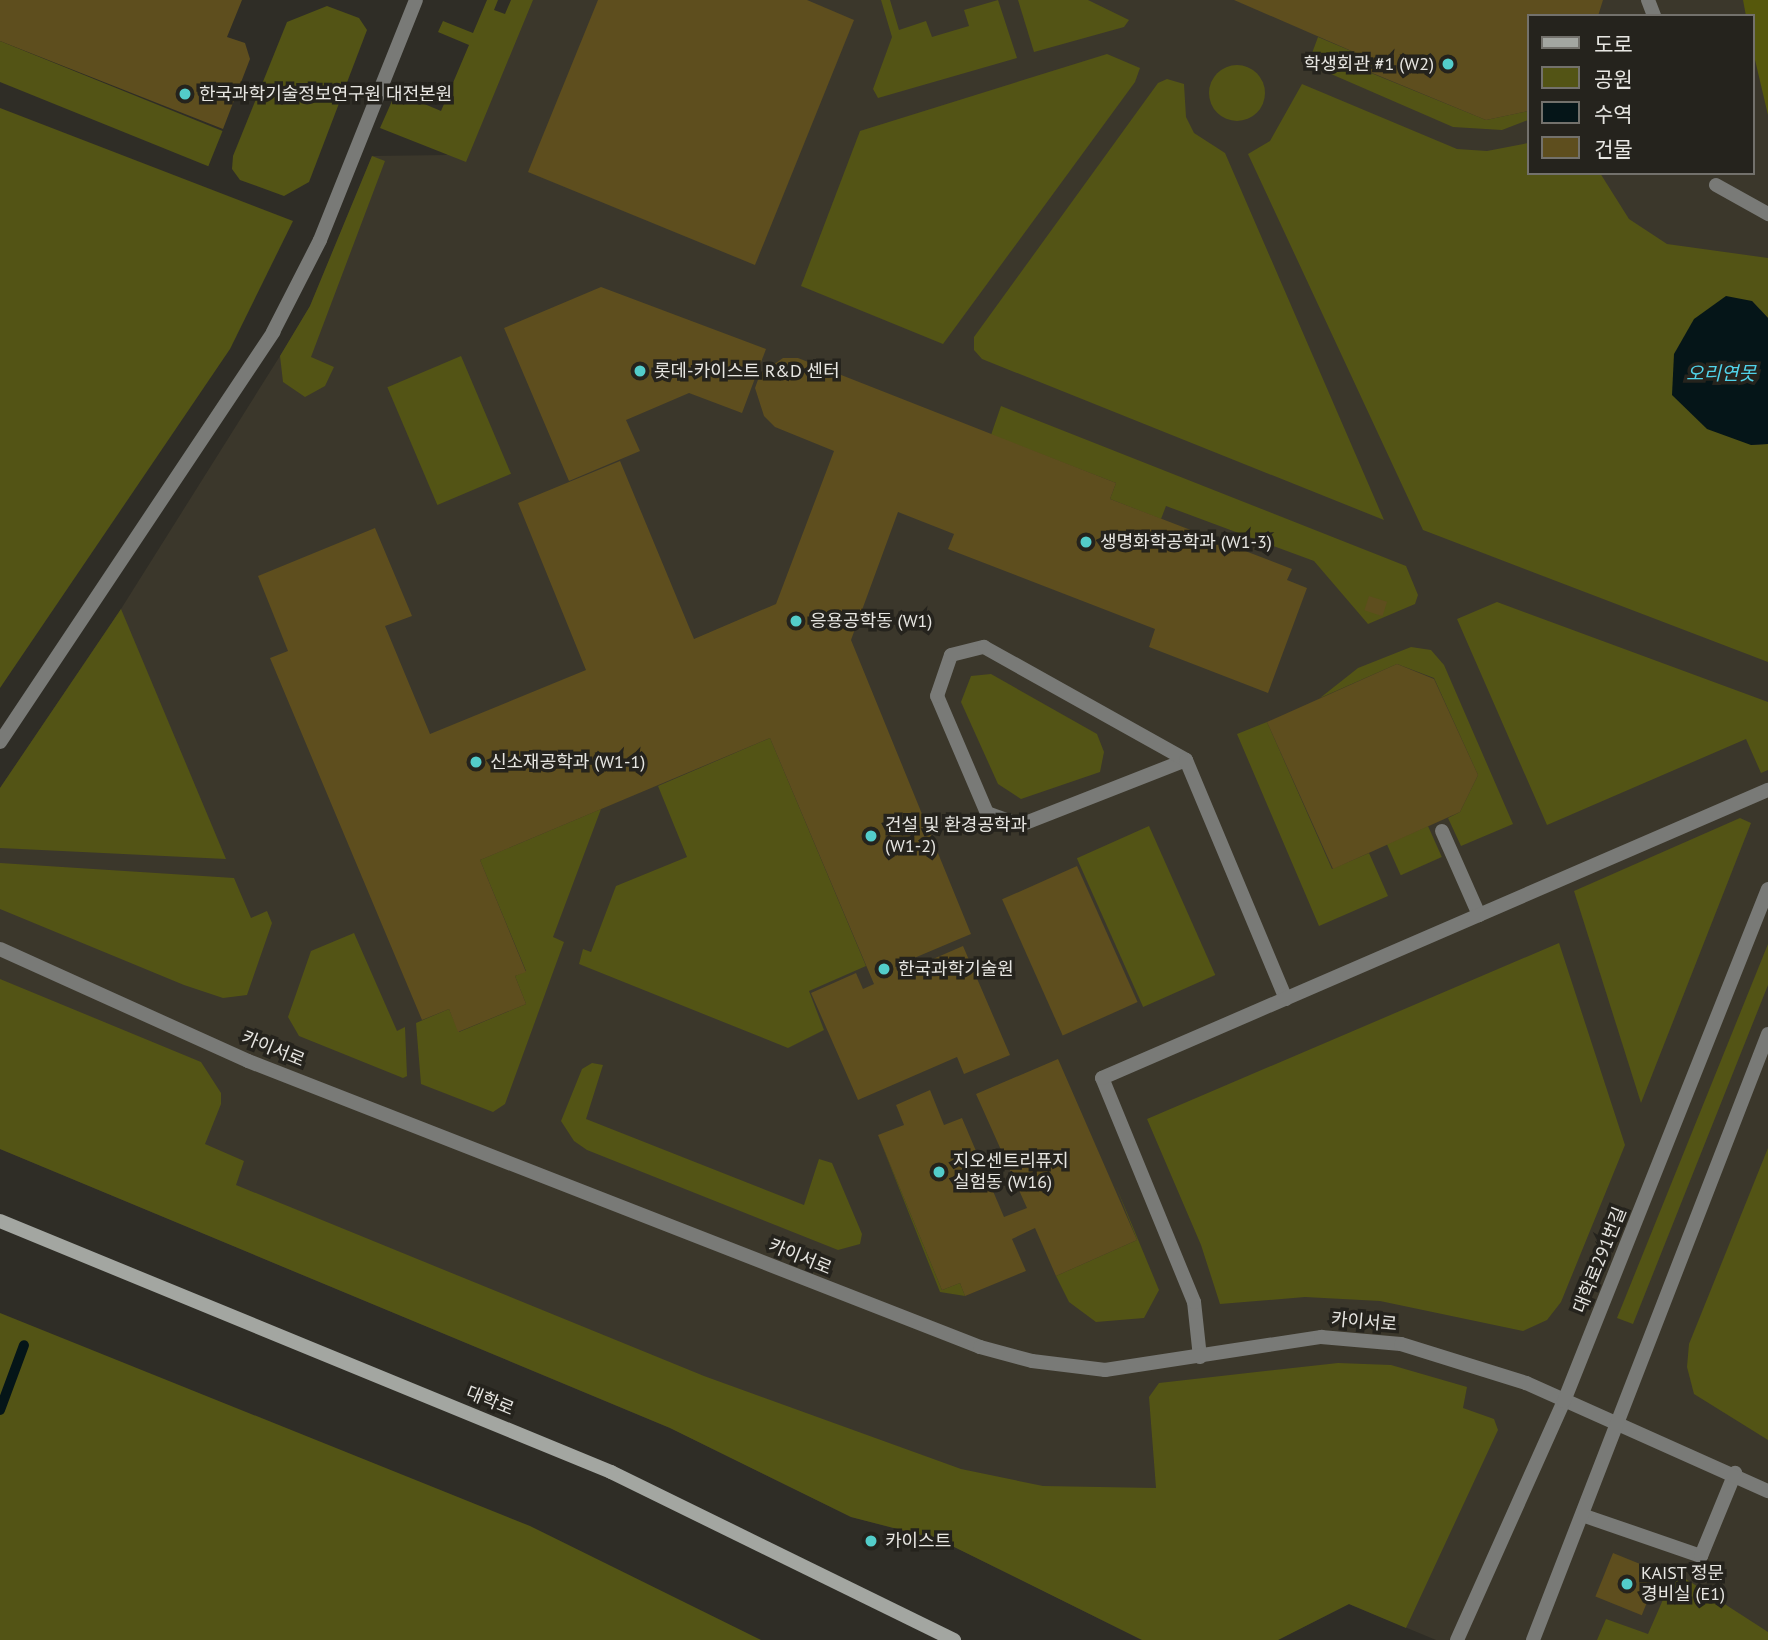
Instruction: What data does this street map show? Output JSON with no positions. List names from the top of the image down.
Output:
{
  "streets": {
    "main road": ["대학로"],
    "street": ["카이서로", "대학로291번길"]
  },
  "crossings": [
    ["카이서로", "대학로291번길"]
  ],
  "water": ["오리연못"],
  "places": [
    "학생회관 #1 (W2)",
    "한국과학기술정보연구원 대전본원",
    "롯데-카이스트 R&D 센터",
    "생명화학공학과 (W1-3)",
    "응용공학동 (W1)",
    "신소재공학과 (W1-1)",
    "건설 및 환경공학과 (W1-2)",
    "한국과학기술원",
    "지오센트리퓨지 실험동 (W16)",
    "카이스트",
    "KAIST 정문 경비실 (E1)"
  ],
  "legend": [
    "도로",
    "공원",
    "수역",
    "건물"
  ]
}
